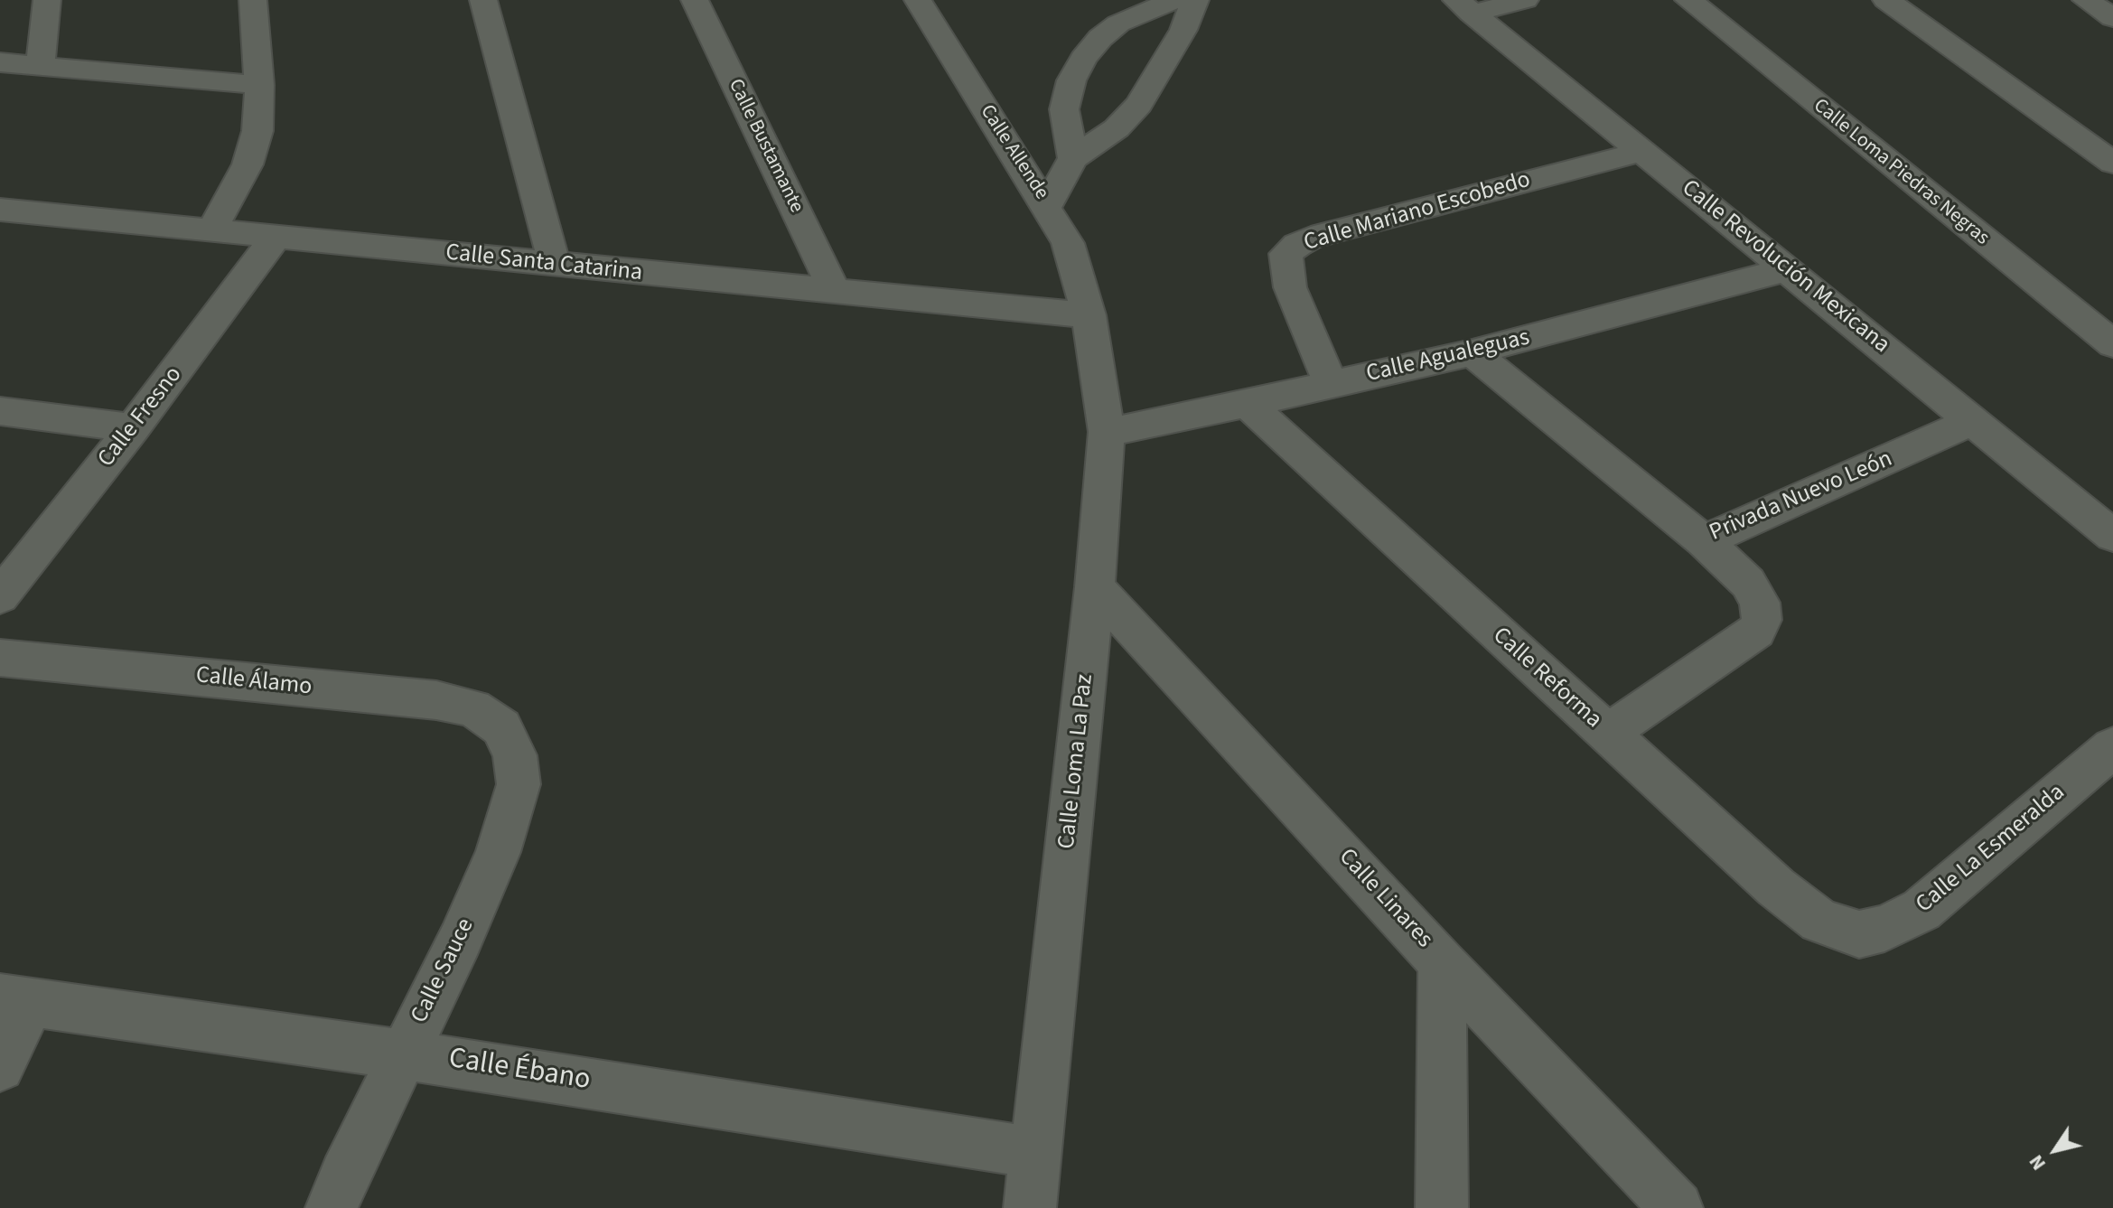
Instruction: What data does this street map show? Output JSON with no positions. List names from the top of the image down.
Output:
{
  "streets": {
    "street": [
      "Calle Bustamante",
      "Calle Allende",
      "Calle Loma Piedras Negras",
      "Calle Mariano Escobedo",
      "Calle Santa Catarina",
      "Calle Revolución Mexicana",
      "Calle Agualeguas",
      "Calle Fresno",
      "Privada Nuevo León",
      "Calle Reforma",
      "Calle Álamo",
      "Calle Loma La Paz",
      "Calle La Esmeralda",
      "Calle Linares",
      "Calle Sauce",
      "Calle Ébano"
    ]
  },
  "crossings": [
    ["Calle Bustamante", "Calle Santa Catarina"],
    ["Calle Allende", "Calle Santa Catarina"],
    ["Calle Allende", "Calle Loma La Paz"],
    ["Calle Mariano Escobedo", "Calle Revolución Mexicana"],
    ["Calle Mariano Escobedo", "Calle Agualeguas"],
    ["Calle Santa Catarina", "Calle Fresno"],
    ["Calle Santa Catarina", "Calle Loma La Paz"],
    ["Calle Revolución Mexicana", "Calle Agualeguas"],
    ["Calle Revolución Mexicana", "Privada Nuevo León"],
    ["Calle Agualeguas", "Privada Nuevo León"],
    ["Calle Agualeguas", "Calle Reforma"],
    ["Calle Agualeguas", "Calle Loma La Paz"],
    ["Calle Reforma", "Calle La Esmeralda"],
    ["Calle Álamo", "Calle Sauce"],
    ["Calle Loma La Paz", "Calle Linares"],
    ["Calle Loma La Paz", "Calle Ébano"],
    ["Calle Sauce", "Calle Ébano"]
  ],
  "north": "bottom left"
}
